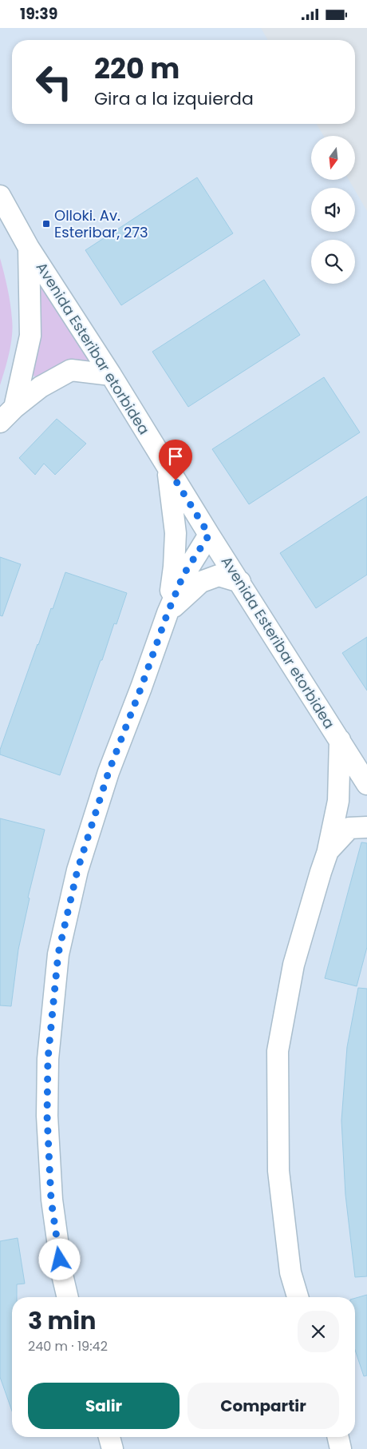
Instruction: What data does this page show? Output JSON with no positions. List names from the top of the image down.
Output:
{
  "streets": {
    "street": ["Avenida Esteribar etorbidea"]
  },
  "places": {
    "transit": ["Olloki. Av. Esteribar, 273"]
  },
  "north": "bottom",
  "page": {
    "status": "19:39",
    "turn": ["220 m", "Gira a la izquierda"],
    "heading": ["3 min", "240 m · 19:42"],
    "buttons": ["Salir", "Compartir"]
  }
}
